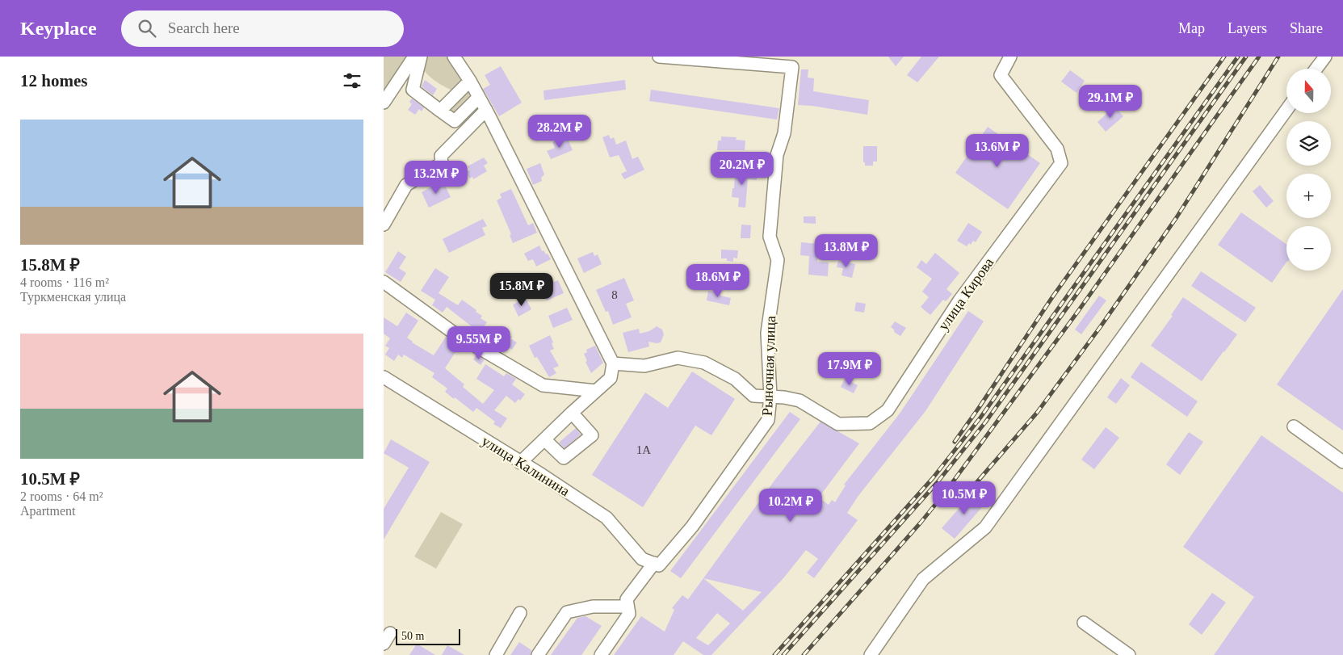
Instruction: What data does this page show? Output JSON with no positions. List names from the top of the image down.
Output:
{
  "streets": {
    "street": ["улица Кирова", "Рыночная улица", "улица Калинина"]
  },
  "crossings": [
    ["улица Кирова", "Рыночная улица"],
    ["Рыночная улица", "улица Калинина"]
  ],
  "house_numbers": ["8", "1А"],
  "scale_bar": "50 m",
  "north": "top",
  "page": {
    "header": "Keyplace",
    "search": "Search here",
    "nav": ["Map", "Layers", "Share"],
    "heading": "12 homes",
    "map_buttons": ["+", "−"],
    "price": [
      "29.1M ₽",
      "28.2M ₽",
      "13.6M ₽",
      "20.2M ₽",
      "13.2M ₽",
      "13.8M ₽",
      "18.6M ₽",
      "15.8M ₽",
      "9.55M ₽",
      "17.9M ₽",
      "10.5M ₽",
      "10.2M ₽"
    ],
    "list": [
      {
        "name": "15.8M ₽",
        "note": "4 rooms · 116 m² · Туркменская улица"
      },
      {
        "name": "10.5M ₽",
        "note": "2 rooms · 64 m² · Apartment"
      }
    ],
    "scale": "50 m"
  }
}
